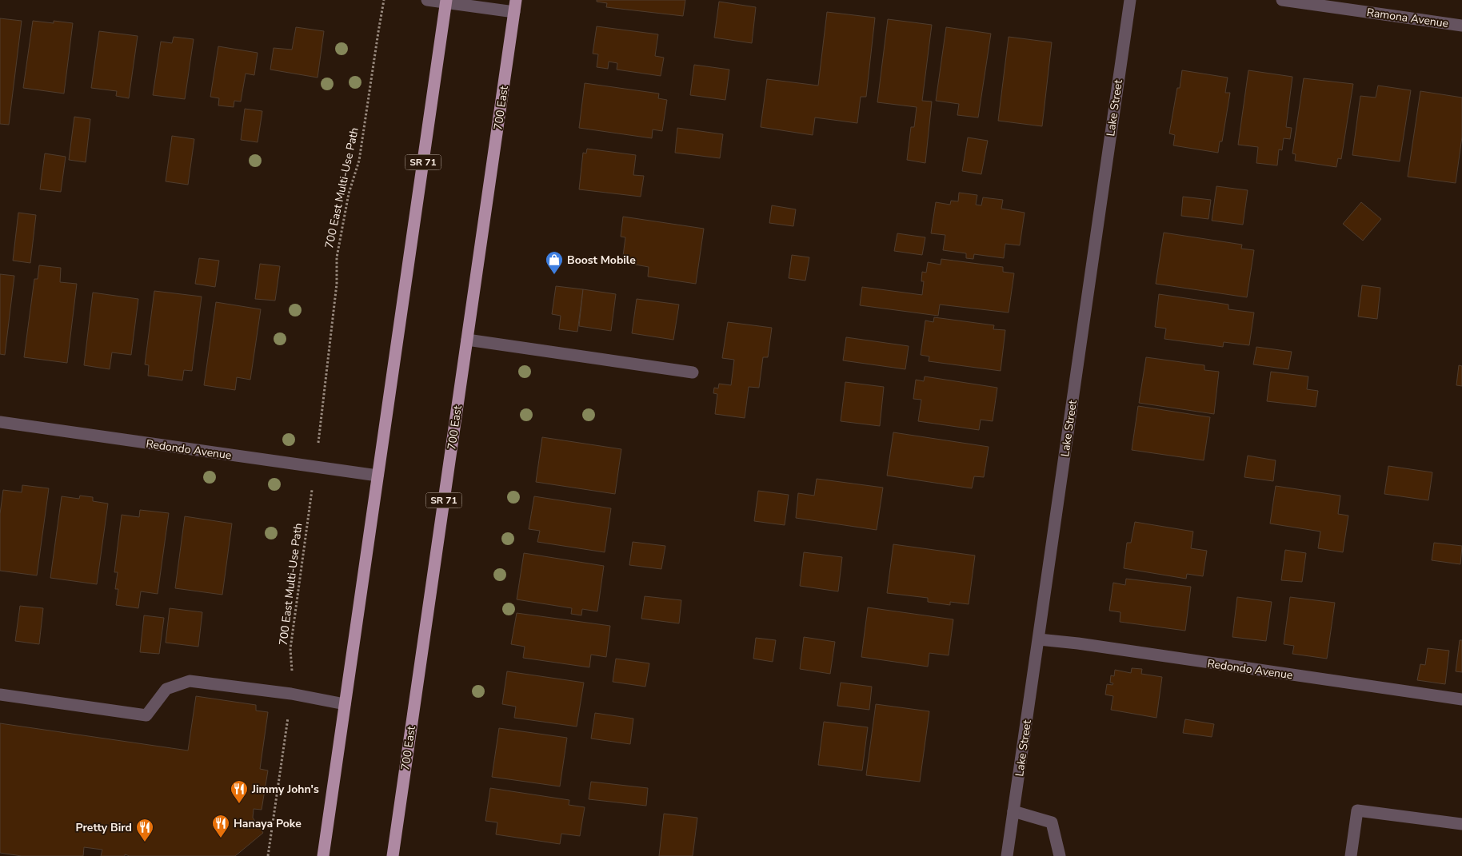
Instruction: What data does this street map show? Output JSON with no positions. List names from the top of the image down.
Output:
{
  "streets": {
    "main road": ["700 East", "SR 71"],
    "street": ["Ramona Avenue", "Lake Street", "Redondo Avenue"],
    "path": ["700 East Multi-Use Path"]
  },
  "crossings": [
    ["Lake Street", "Redondo Avenue"],
    ["SR 71", "Redondo Avenue"]
  ],
  "places": {
    "shop": ["Boost Mobile"],
    "restaurant": ["Jimmy John's", "Hanaya Poke", "Pretty Bird"]
  }
}
